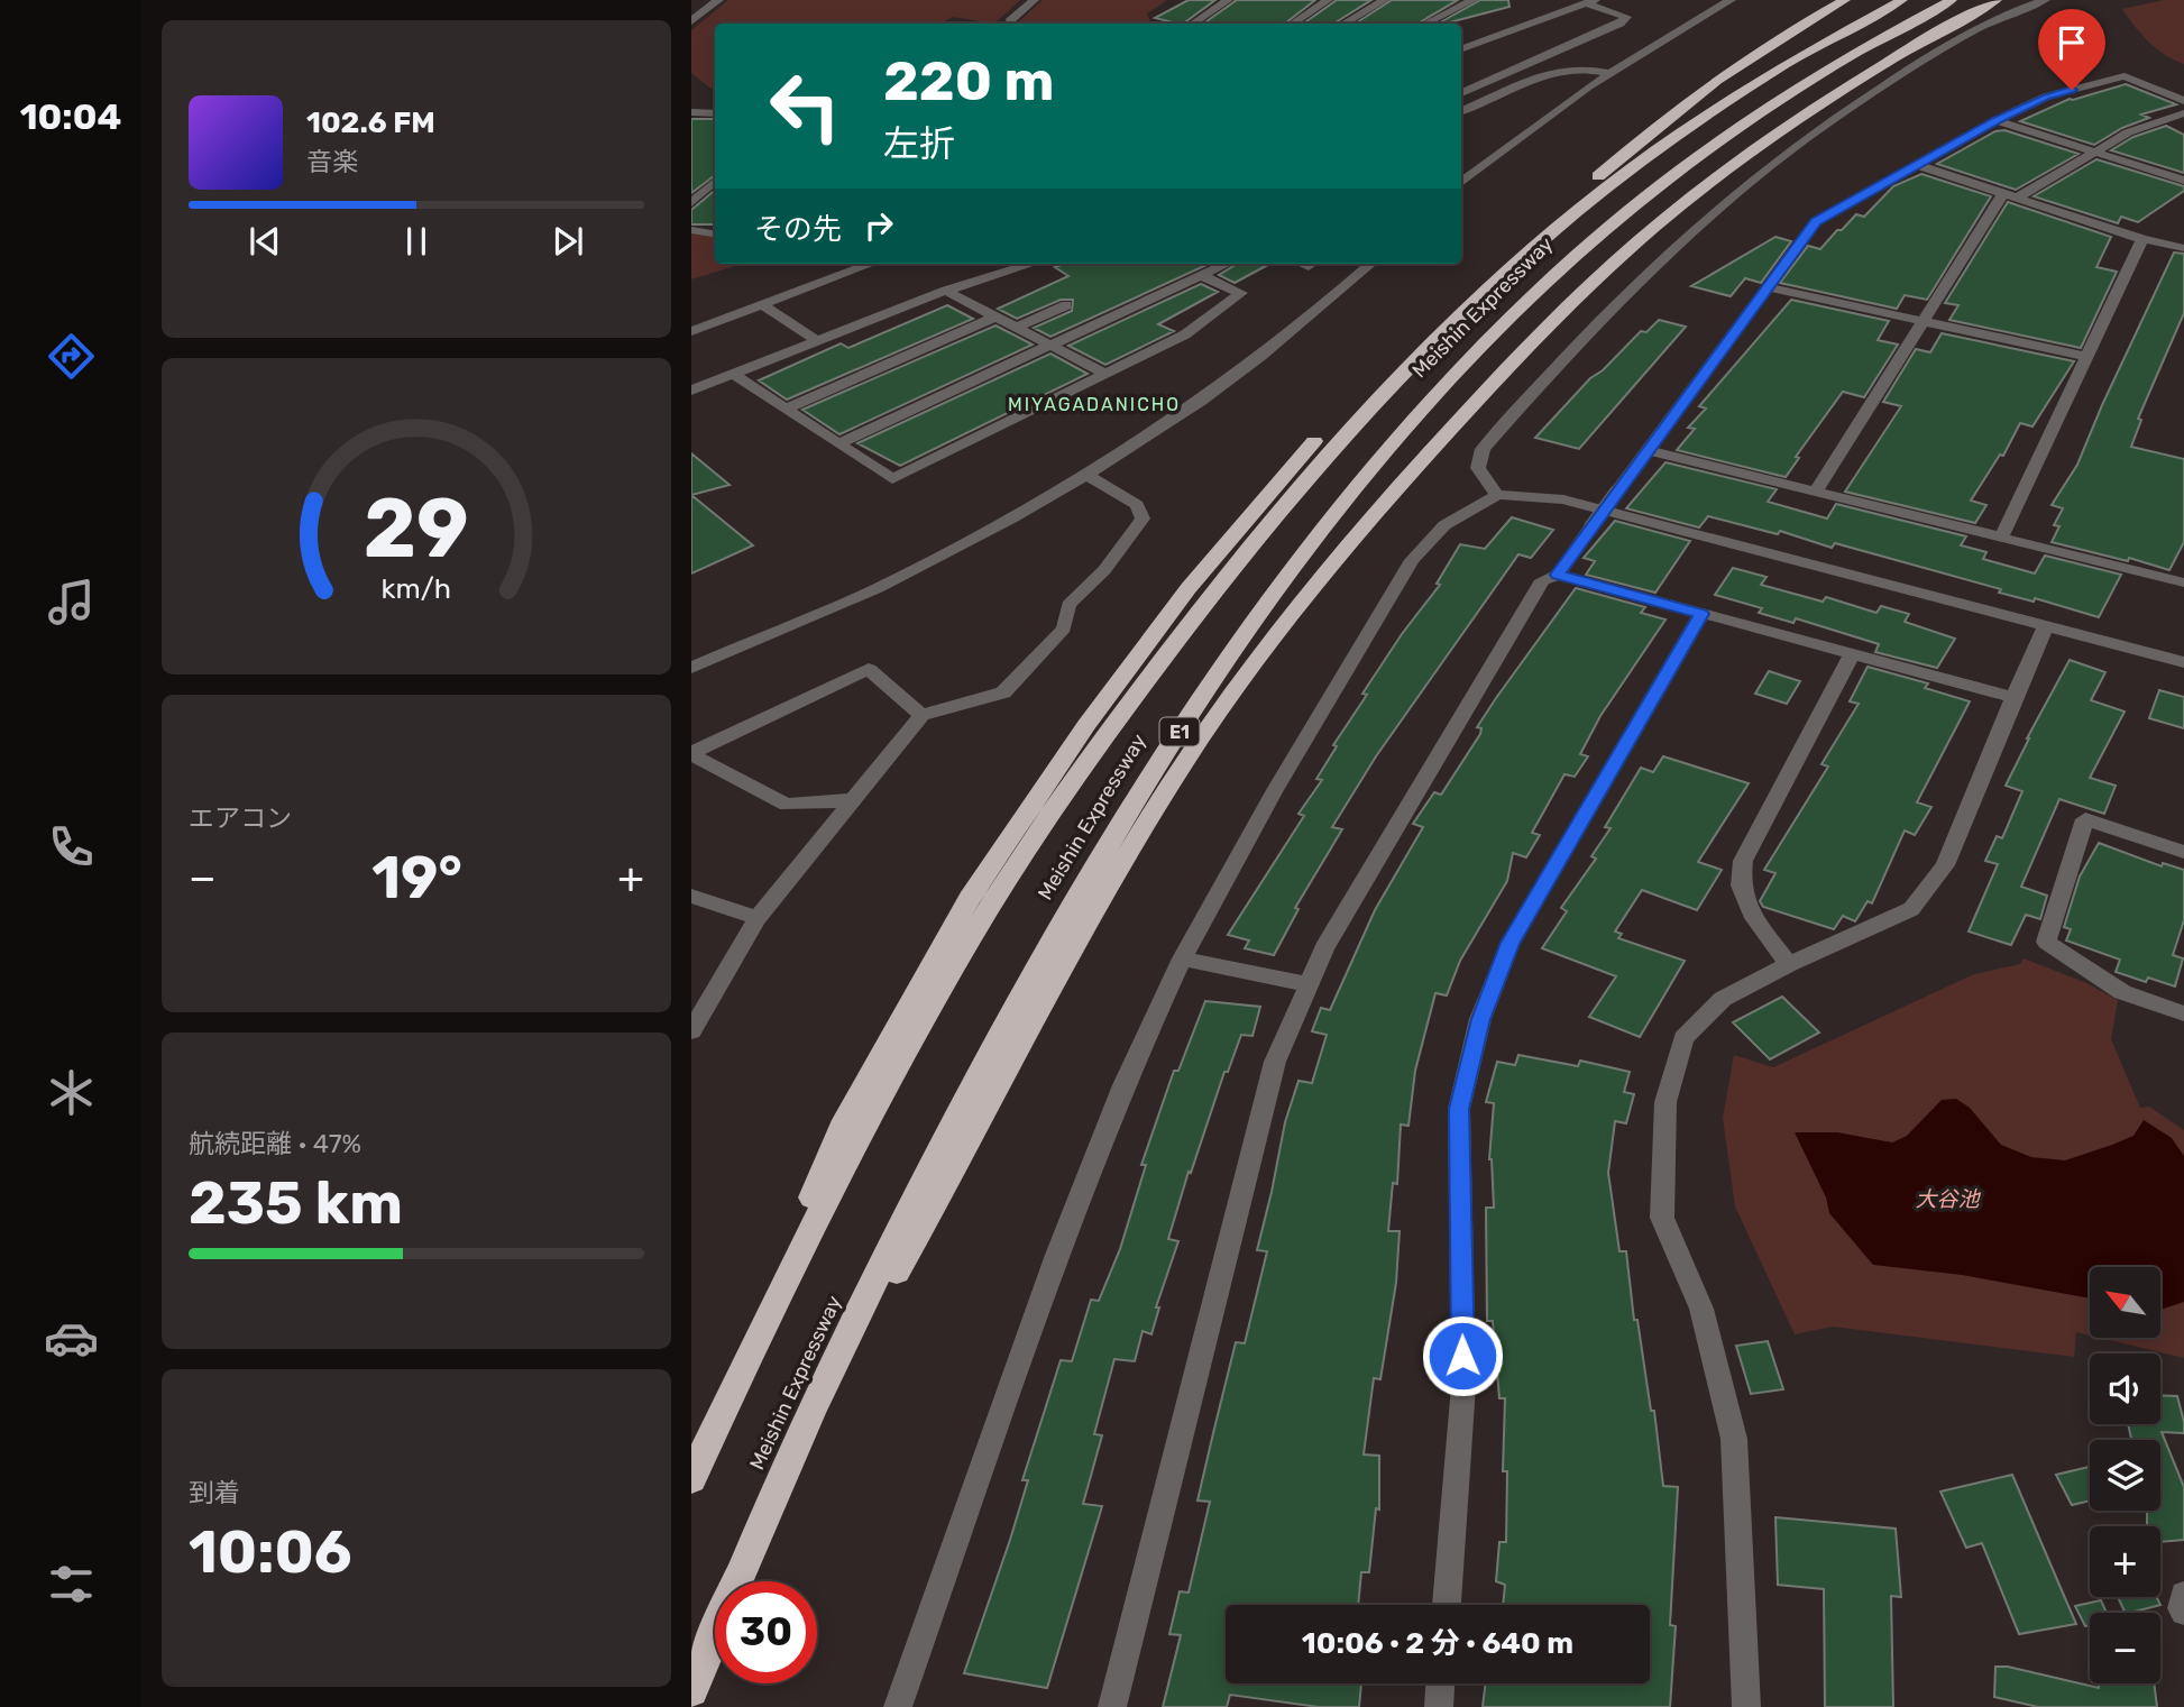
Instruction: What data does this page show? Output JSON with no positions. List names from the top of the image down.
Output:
{
  "streets": {
    "highway": ["Meishin Expressway", "E1"]
  },
  "districts": ["MIYAGADANICHO"],
  "water": ["大谷池"],
  "north": "top left",
  "page": {
    "tabs": "10:04",
    "turn": ["220 m", "左折"],
    "song": ["102.6 FM", "音楽"],
    "then": "その先",
    "tile": [
      "エアコン",
      ["航続距離 · 47%", "235 km"],
      ["到着", "10:06"]
    ],
    "heat": ["−", "19°", "+"],
    "map_buttons": ["+", "−"],
    "limit": "30",
    "trip": "10:06 · 2 分 · 640 m",
    "gauge": ["29", "km/h"]
  }
}
